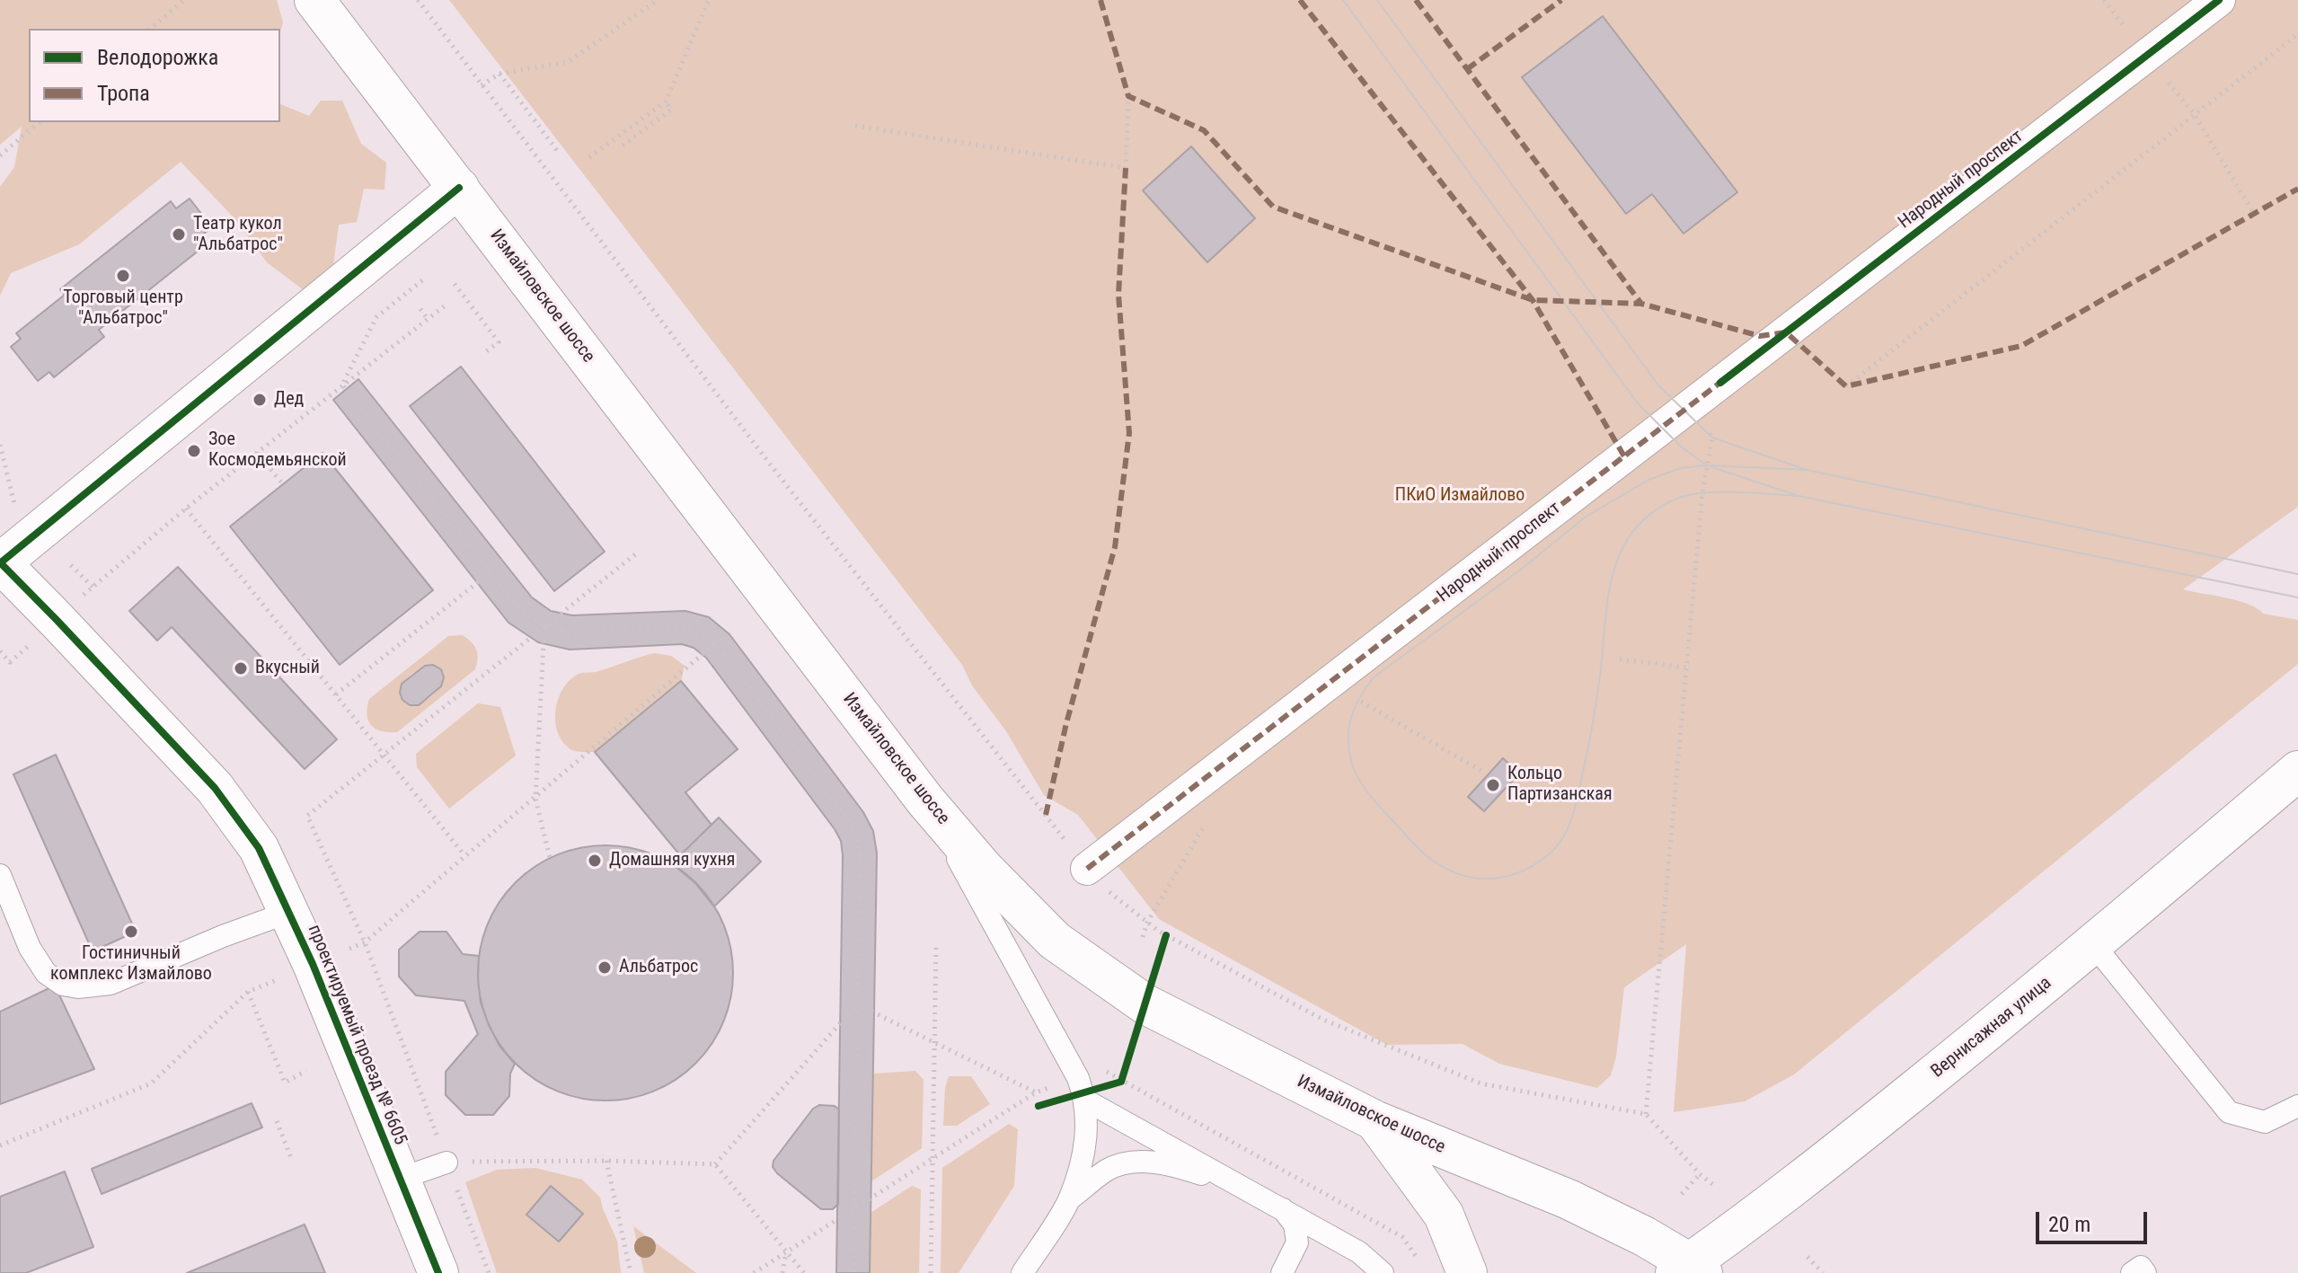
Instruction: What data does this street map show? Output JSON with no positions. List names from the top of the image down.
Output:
{
  "streets": {
    "main road": ["Измайловское шоссе", "Вернисажная улица", "проектируемый проезд № 6605"],
    "street": ["Народный проспект"]
  },
  "crossings": [
    ["Измайловское шоссе", "Вернисажная улица"]
  ],
  "parks": ["ПКиО Измайлово"],
  "places": [
    "Театр кукол \"Альбатрос\"",
    "Торговый центр \"Альбатрос\"",
    "Дед",
    "Зое Космодемьянской",
    "Вкусный",
    "Кольцо Партизанская",
    "Домашняя кухня",
    "Гостиничный комплекс Измайлово",
    "Альбатрос"
  ],
  "legend": ["Велодорожка", "Тропа"],
  "scale_bar": "20 m"
}
